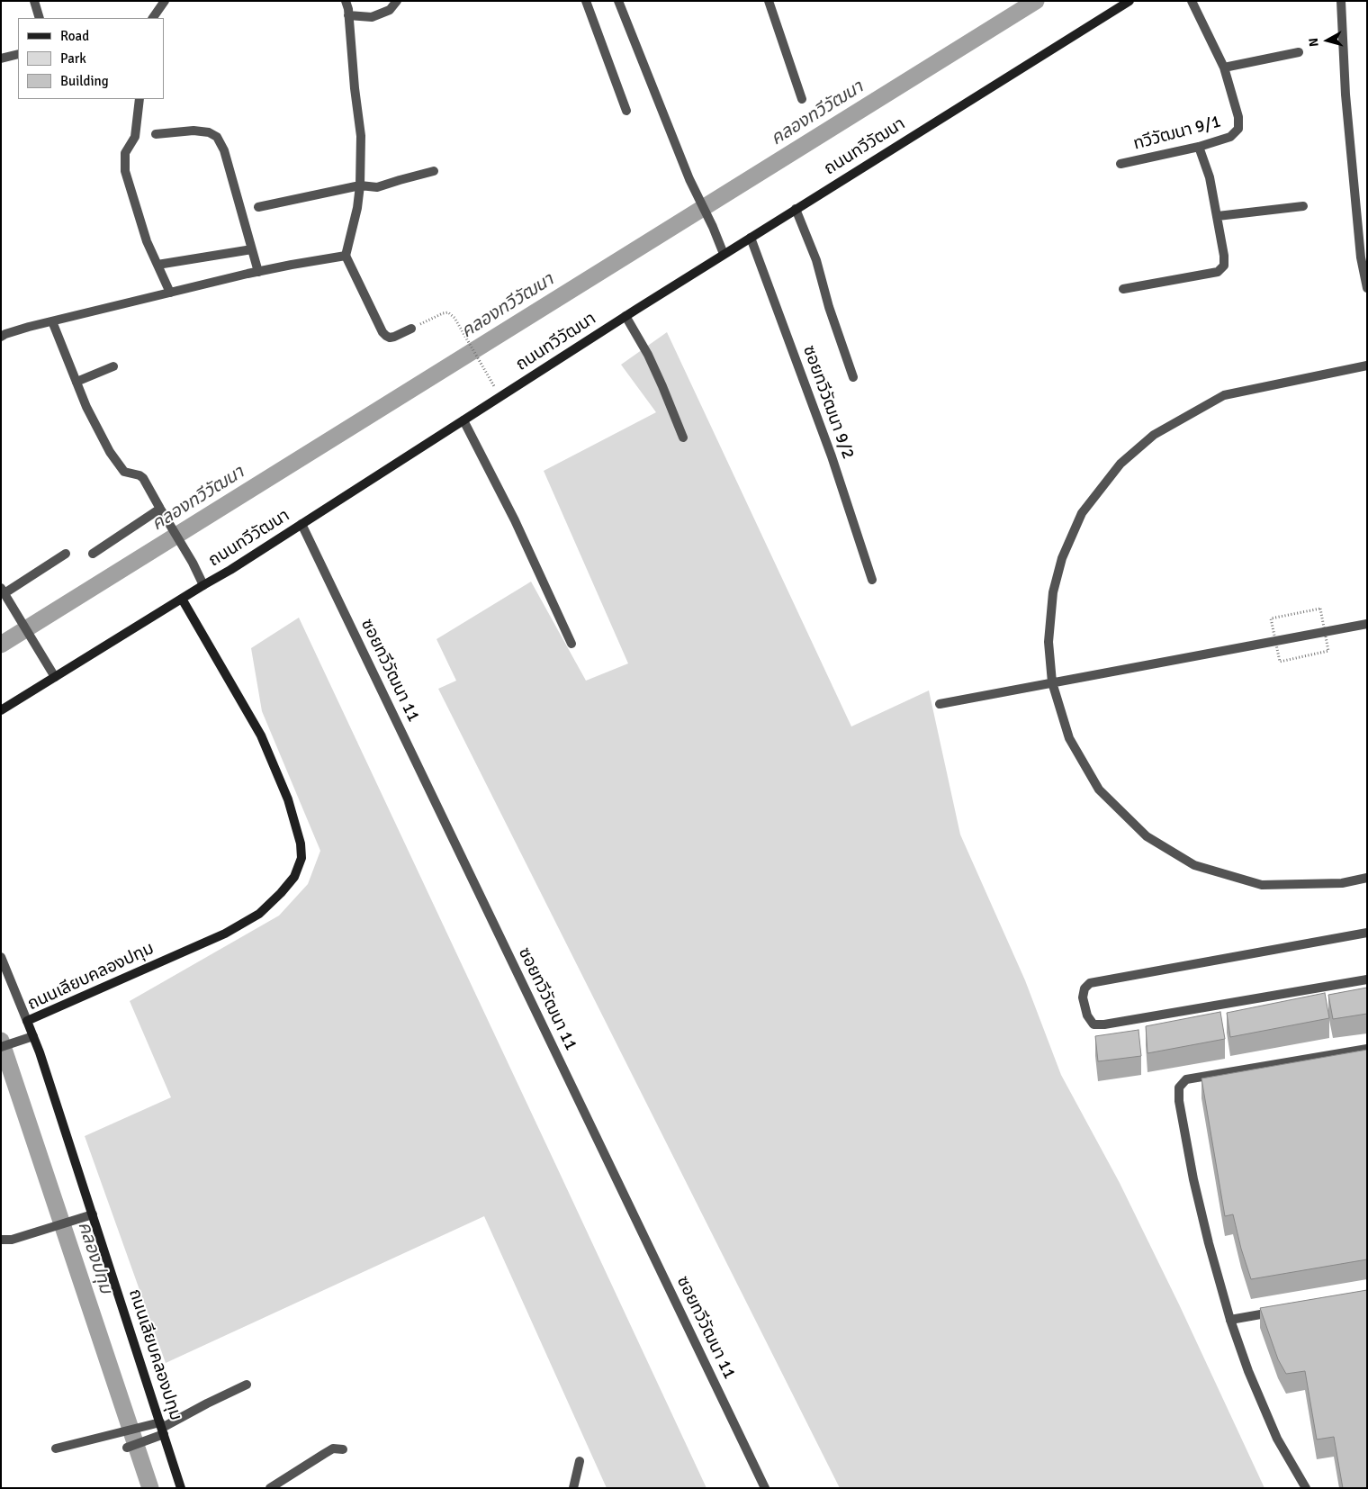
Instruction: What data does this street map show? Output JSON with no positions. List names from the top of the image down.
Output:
{
  "streets": {
    "main road": ["ถนนทวีวัฒนา", "ถนนเลียบคลองปทุม"],
    "street": ["ทวีวัฒนา 9/1", "ซอยทวีวัฒนา 9/2", "ซอยทวีวัฒนา 11"]
  },
  "crossings": [
    ["ถนนทวีวัฒนา", "ซอยทวีวัฒนา 9/2"],
    ["ถนนทวีวัฒนา", "ซอยทวีวัฒนา 11"],
    ["ถนนทวีวัฒนา", "ถนนเลียบคลองปทุม"]
  ],
  "water": ["คลองทวีวัฒนา", "คลองปทุม"],
  "legend": ["Road", "Park", "Building"],
  "north": "left"
}
